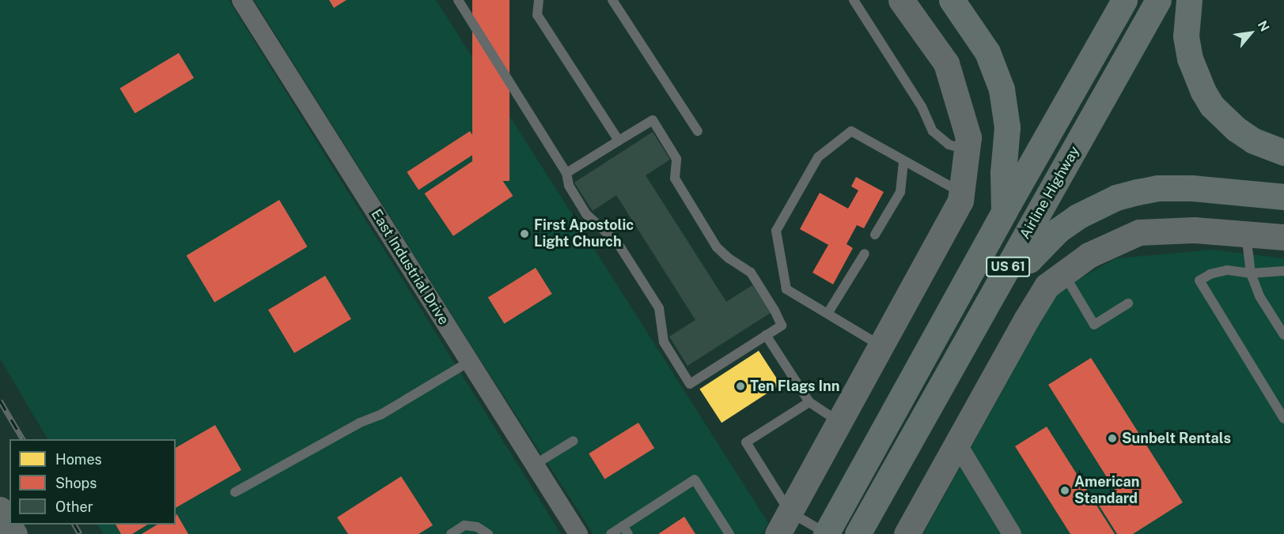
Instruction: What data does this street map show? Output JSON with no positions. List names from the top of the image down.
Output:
{
  "streets": {
    "highway": ["Airline Highway", "US 61"],
    "street": ["East Industrial Drive"]
  },
  "places": [
    "First Apostolic Light Church",
    "Ten Flags Inn",
    "Sunbelt Rentals",
    "American Standard"
  ],
  "legend": ["Homes", "Shops", "Other"],
  "north": "top right"
}
